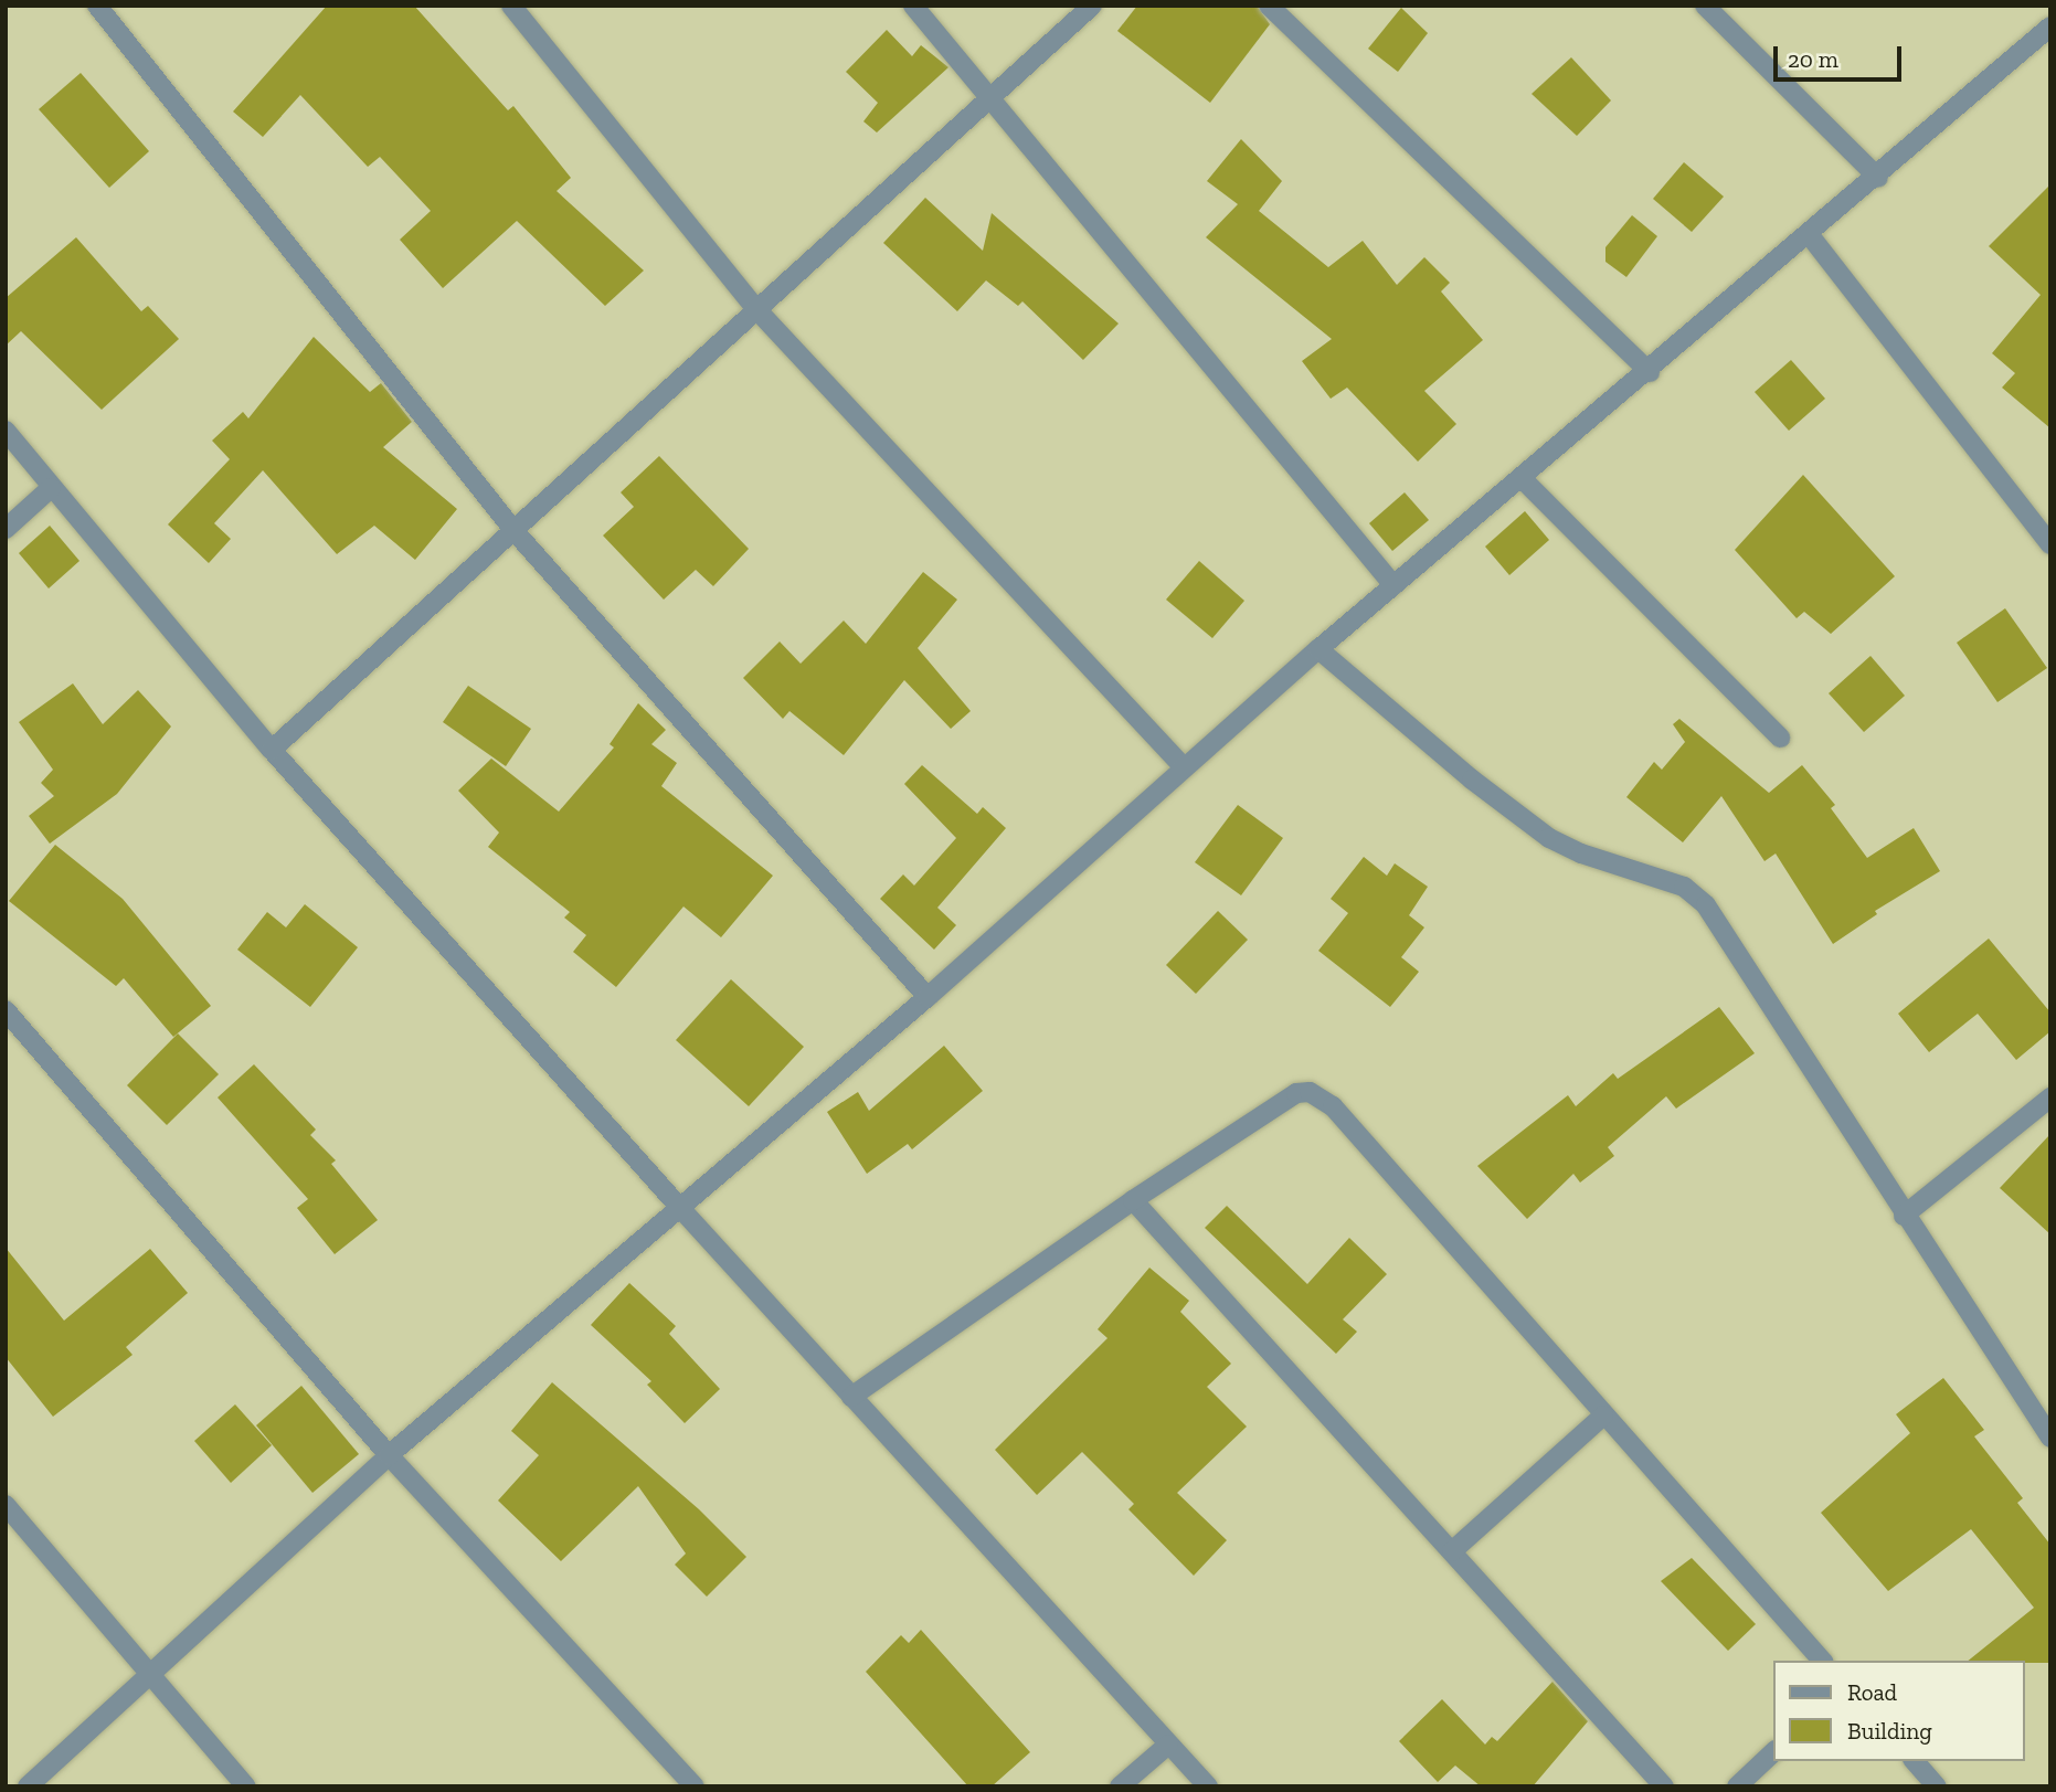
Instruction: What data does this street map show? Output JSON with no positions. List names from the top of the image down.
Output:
{
  "legend": ["Road", "Building"],
  "scale_bar": "20 m"
}
